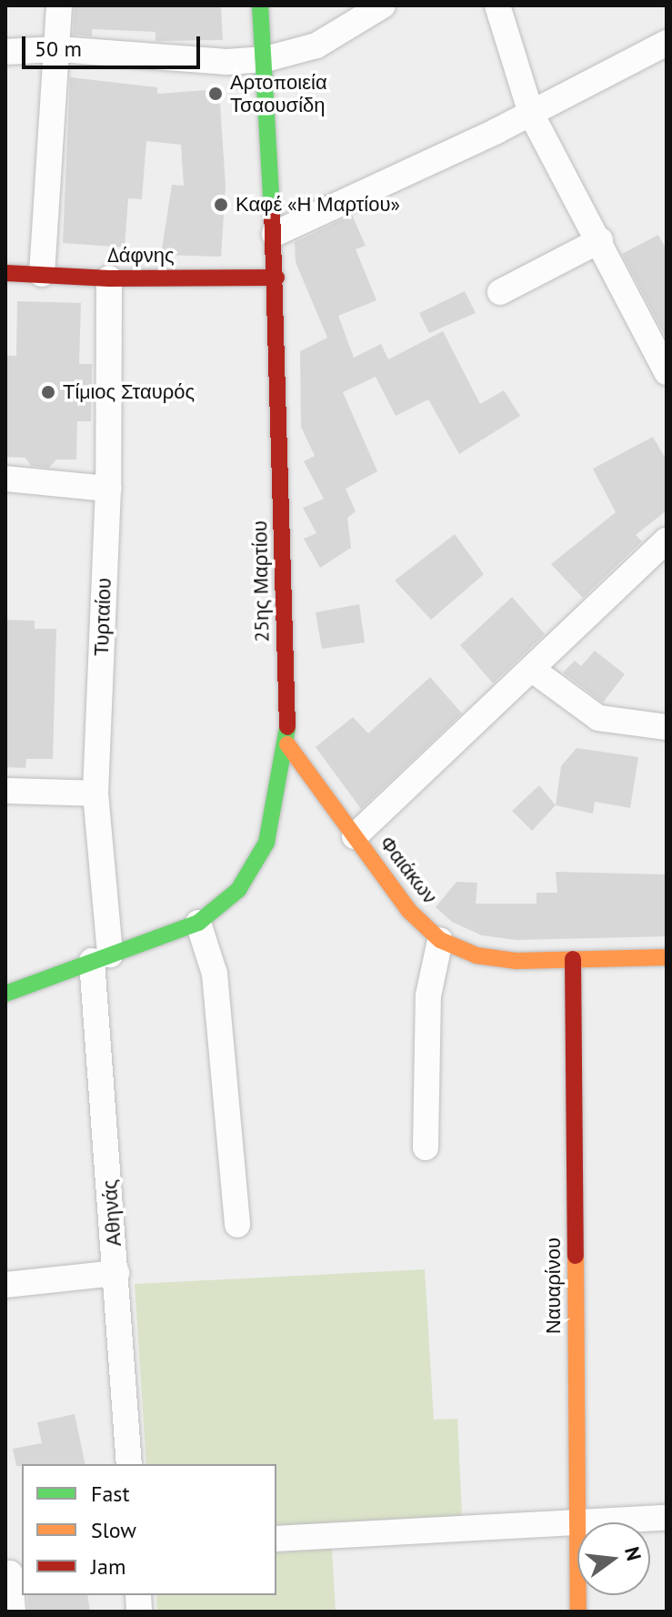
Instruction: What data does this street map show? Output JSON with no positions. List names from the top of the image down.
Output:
{
  "streets": {
    "street": [
      "Δάφνης",
      "25ης Μαρτίου",
      "Τυρταίου",
      "Φαιάκων",
      "Αθηνάς",
      "Ναυαρίνου"
    ]
  },
  "crossings": [
    ["Δάφνης", "25ης Μαρτίου"],
    ["Δάφνης", "Τυρταίου"],
    ["25ης Μαρτίου", "Τυρταίου"],
    ["25ης Μαρτίου", "Φαιάκων"],
    ["25ης Μαρτίου", "Αθηνάς"],
    ["Τυρταίου", "Αθηνάς"],
    ["Φαιάκων", "Ναυαρίνου"]
  ],
  "places": ["Αρτοποιεία Τσαουσίδη", "Καφέ «Η Μαρτίου»", "Τίμιος Σταυρός"],
  "legend": ["Fast", "Slow", "Jam"],
  "scale_bar": "50 m",
  "north": "right"
}
